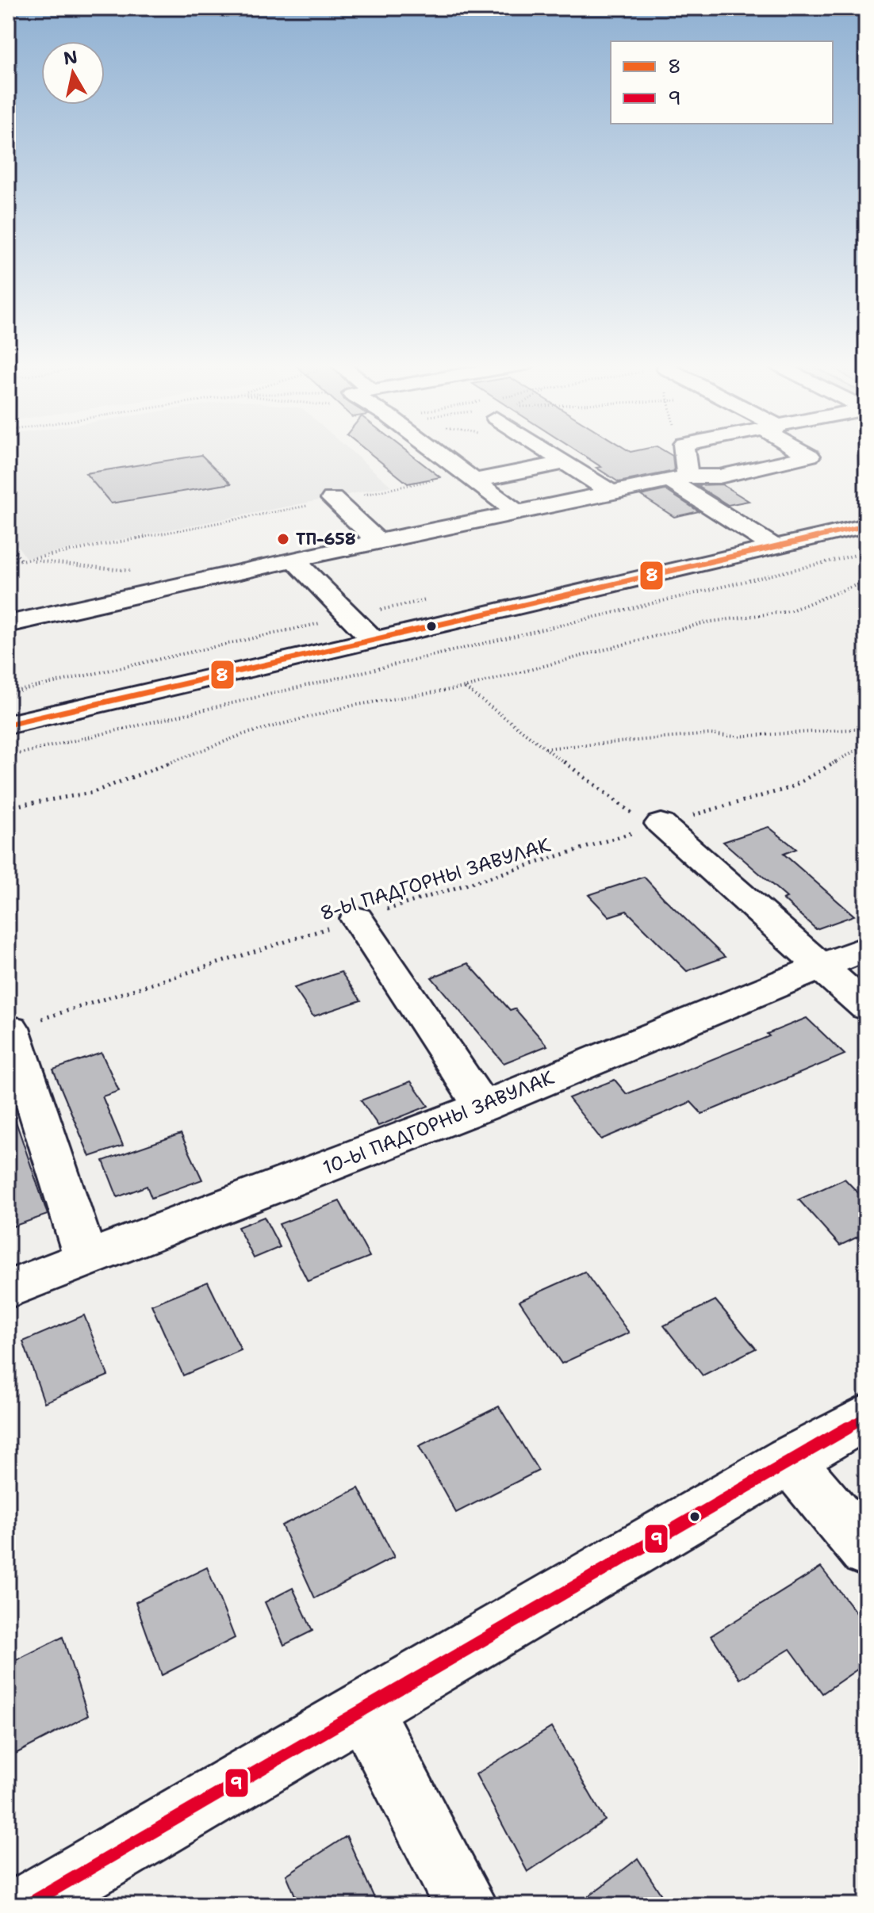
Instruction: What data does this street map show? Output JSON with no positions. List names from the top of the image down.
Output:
{
  "streets": {
    "street": ["10-Ы ПАДГОРНЫ ЗАВУЛАК"],
    "path": ["8-Ы ПАДГОРНЫ ЗАВУЛАК"]
  },
  "places": ["ТП-658"],
  "lines": ["transit line 8", "transit line 9"],
  "legend": ["8", "9"],
  "north": "top"
}
